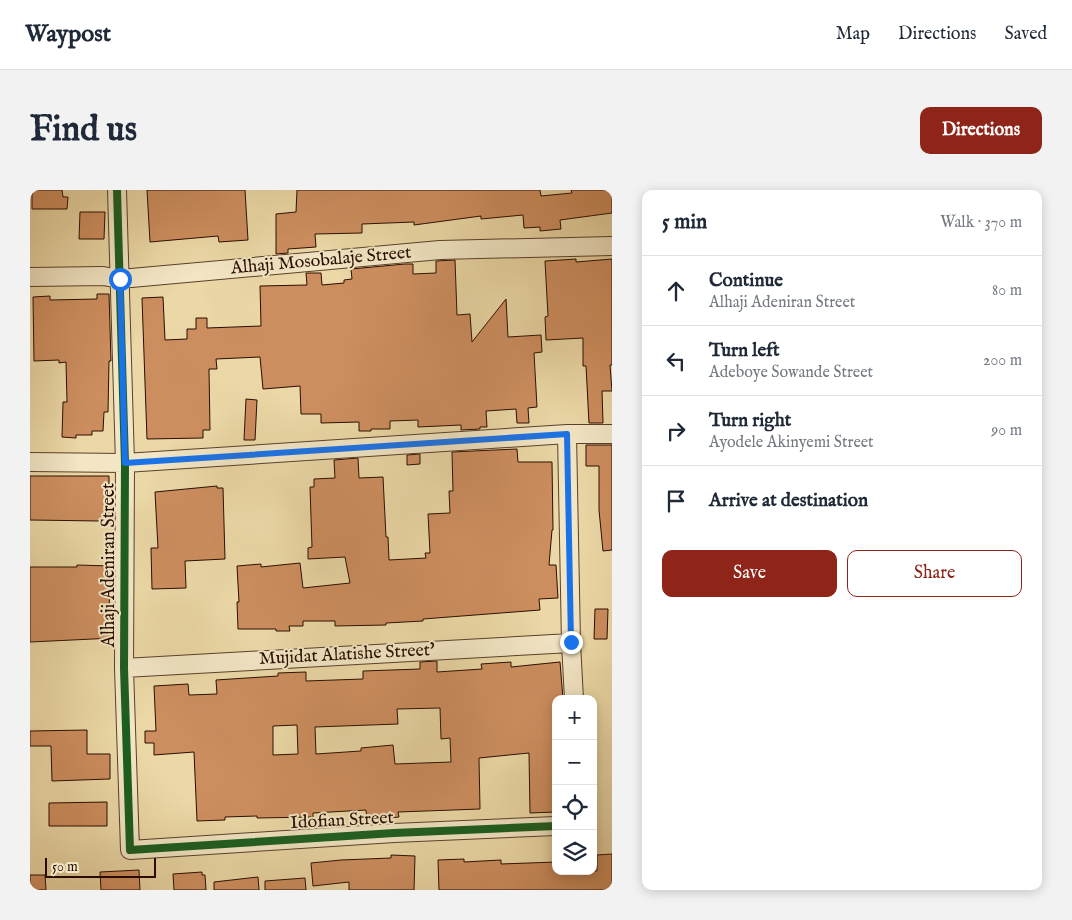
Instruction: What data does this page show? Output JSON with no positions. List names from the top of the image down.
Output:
{
  "streets": {
    "street": [
      "Alhaji Mosobalaje Street",
      "Alhaji Adeniran Street",
      "Mujidat Alatishe Street'",
      "Idofian Street"
    ]
  },
  "crossings": [
    ["Alhaji Mosobalaje Street", "Alhaji Adeniran Street"],
    ["Alhaji Adeniran Street", "Mujidat Alatishe Street'"],
    ["Alhaji Adeniran Street", "Idofian Street"]
  ],
  "scale_bar": "50 m",
  "page": {
    "header": "Waypost",
    "nav": ["Map", "Directions", "Saved"],
    "buttons": [
      "Directions",
      ["Save", "Share"]
    ],
    "title": "Find us",
    "heading": ["5 min", "Walk · 370 m"],
    "list": [
      ["Continue", "Alhaji Adeniran Street", "80 m"],
      ["Turn left", "Adeboye Sowande Street", "200 m"],
      ["Turn right", "Ayodele Akinyemi Street", "90 m"],
      "Arrive at destination"
    ],
    "map_buttons": ["+", "−"],
    "scale": "50 m"
  }
}
